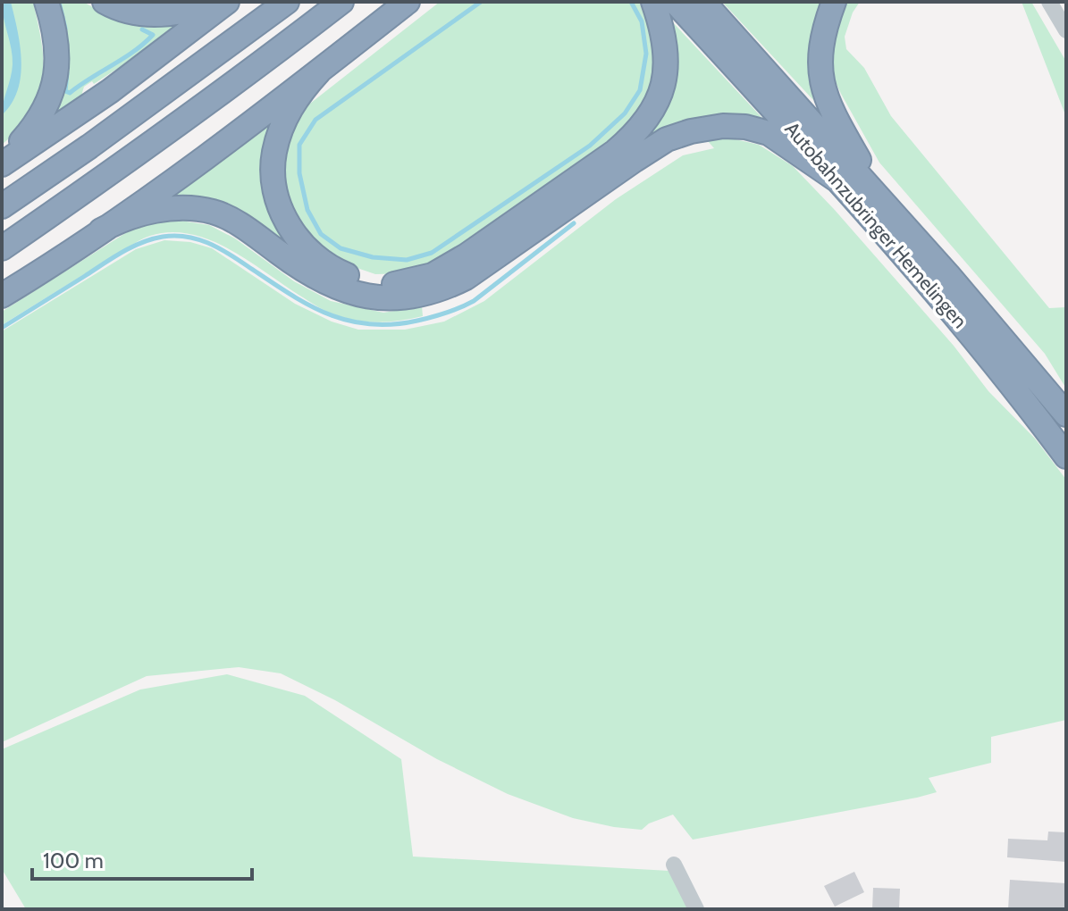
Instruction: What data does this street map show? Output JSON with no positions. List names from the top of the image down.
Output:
{
  "streets": {
    "highway": ["Autobahnzubringer Hemelingen"]
  },
  "scale_bar": "100 m"
}
